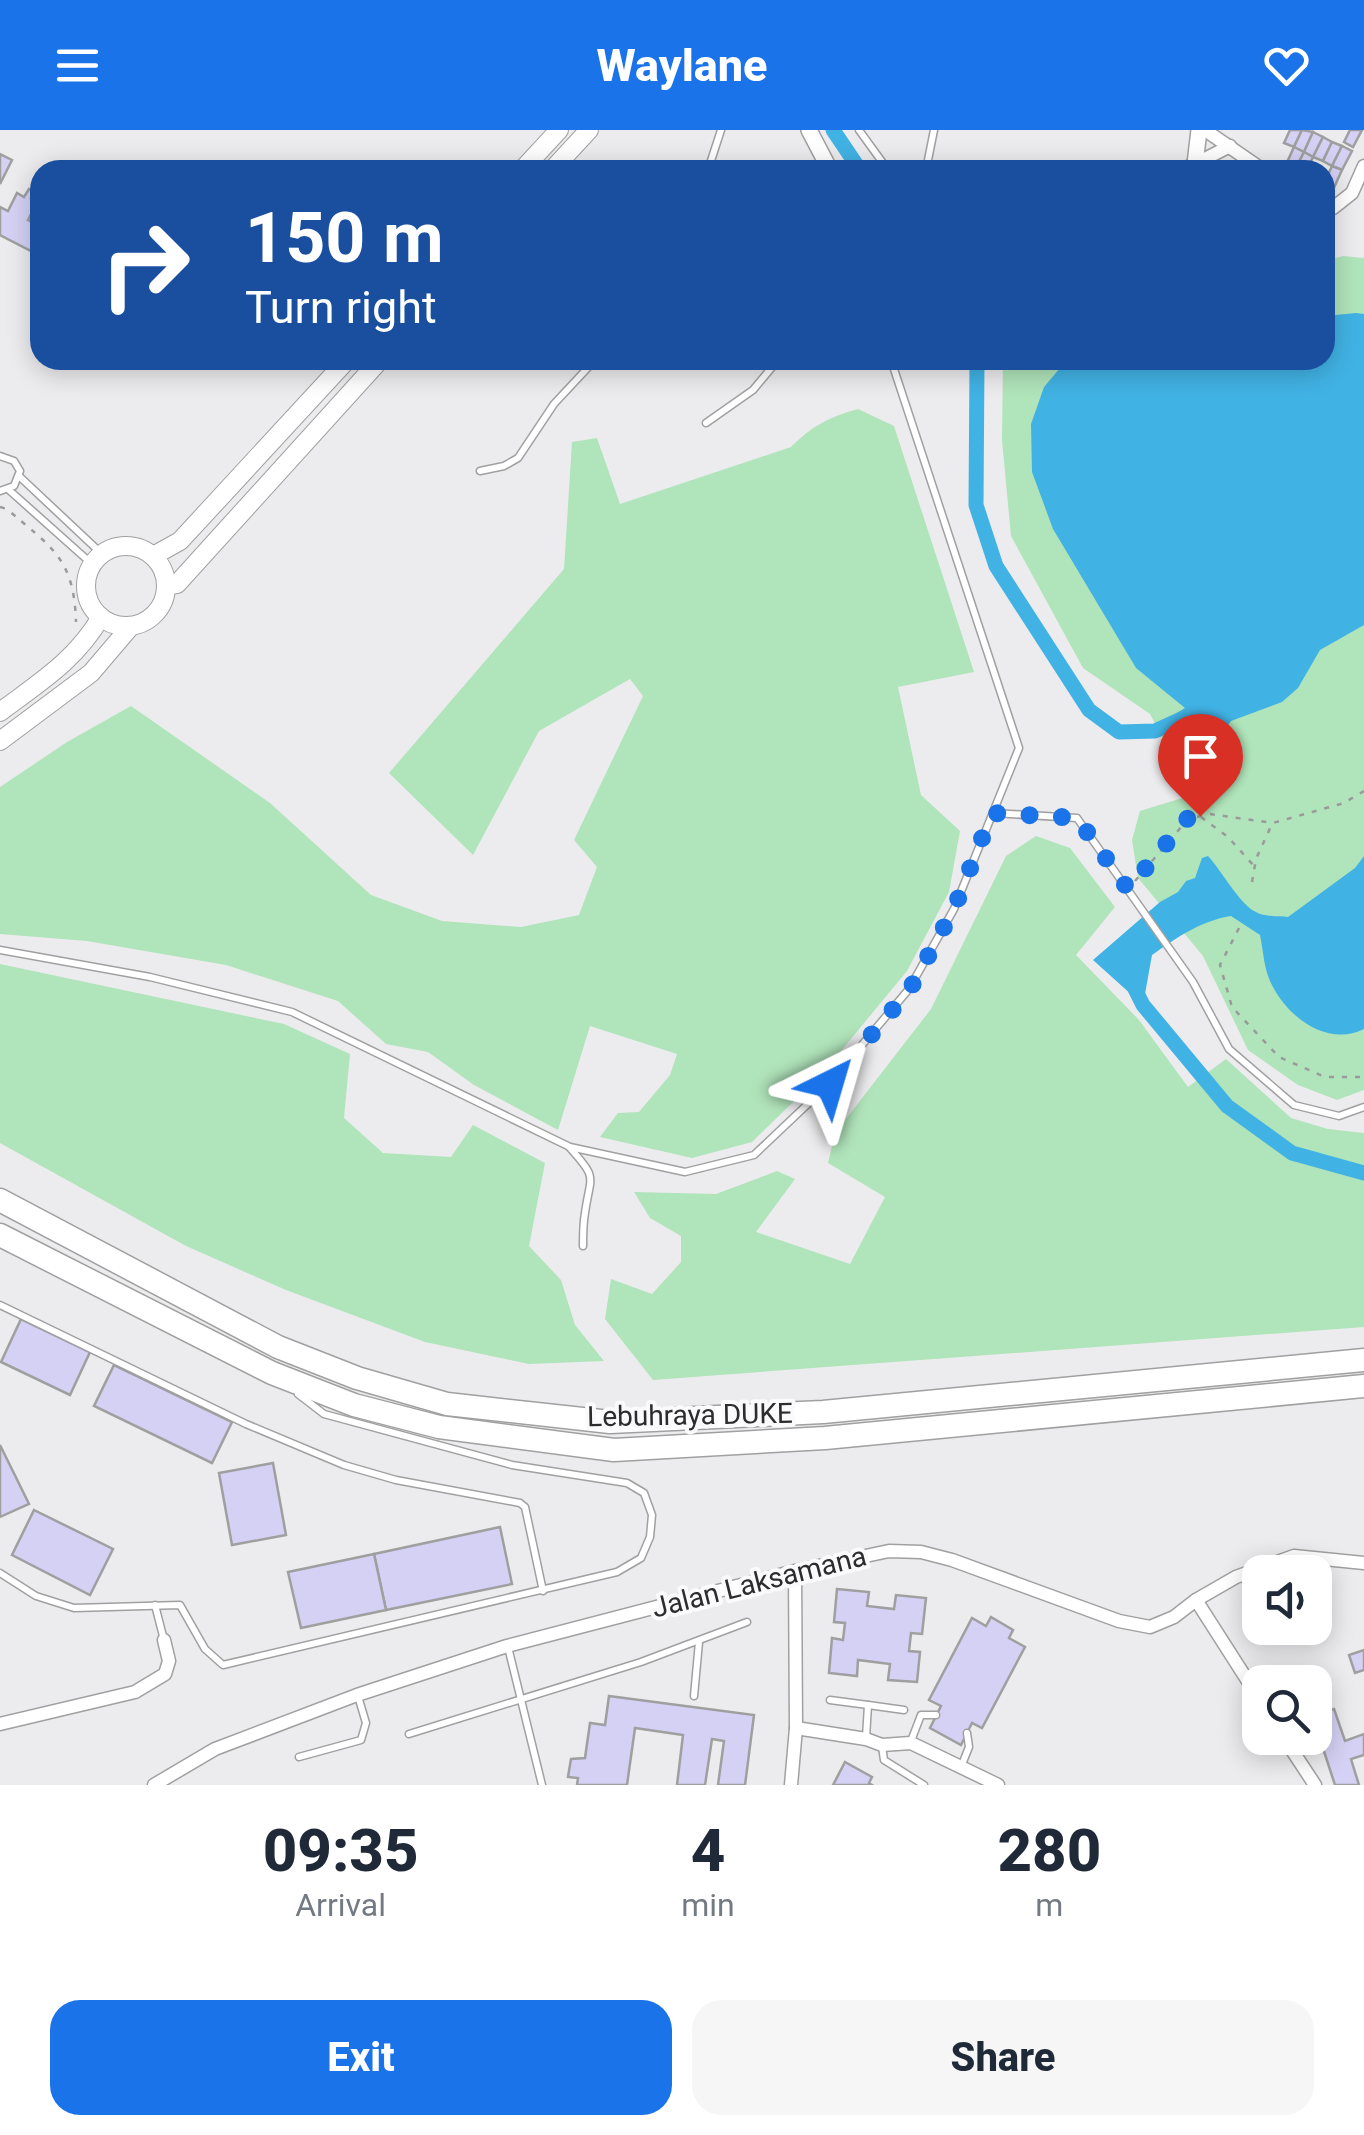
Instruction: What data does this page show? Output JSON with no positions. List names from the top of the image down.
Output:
{
  "streets": {
    "highway": ["Lebuhraya DUKE"],
    "street": ["Jalan Laksamana"]
  },
  "page": {
    "header": "Waylane",
    "turn": ["150 m", "Turn right"],
    "eta": [
      "09:35",
      "Arrival",
      "4",
      "min",
      "280",
      "m"
    ],
    "buttons": ["Exit", "Share"]
  }
}
